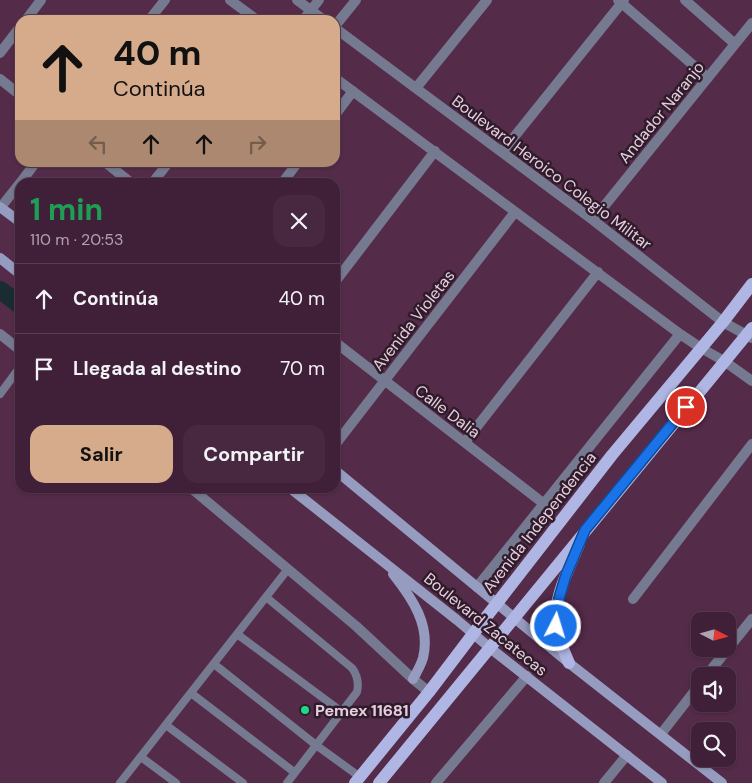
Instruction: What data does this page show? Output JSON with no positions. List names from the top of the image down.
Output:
{
  "streets": {
    "main road": ["Avenida Independencia", "Boulevard Zacatecas"],
    "street": [
      "Andador Naranjo",
      "Boulevard Heroico Colegio Militar",
      "Avenida Violetas",
      "Calle Dalia"
    ]
  },
  "crossings": [
    ["Andador Naranjo", "Boulevard Heroico Colegio Militar"],
    ["Boulevard Heroico Colegio Militar", "Avenida Independencia"],
    ["Avenida Violetas", "Calle Dalia"],
    ["Avenida Independencia", "Boulevard Zacatecas"]
  ],
  "places": ["Pemex 11681"],
  "north": "right",
  "page": {
    "turn": ["40 m", "Continúa"],
    "heading": ["1 min", "110 m · 20:53"],
    "list": [
      {
        "name": "Continúa",
        "value": "40 m"
      },
      {
        "name": "Llegada al destino",
        "value": "70 m"
      }
    ],
    "buttons": ["Salir", "Compartir"]
  }
}
